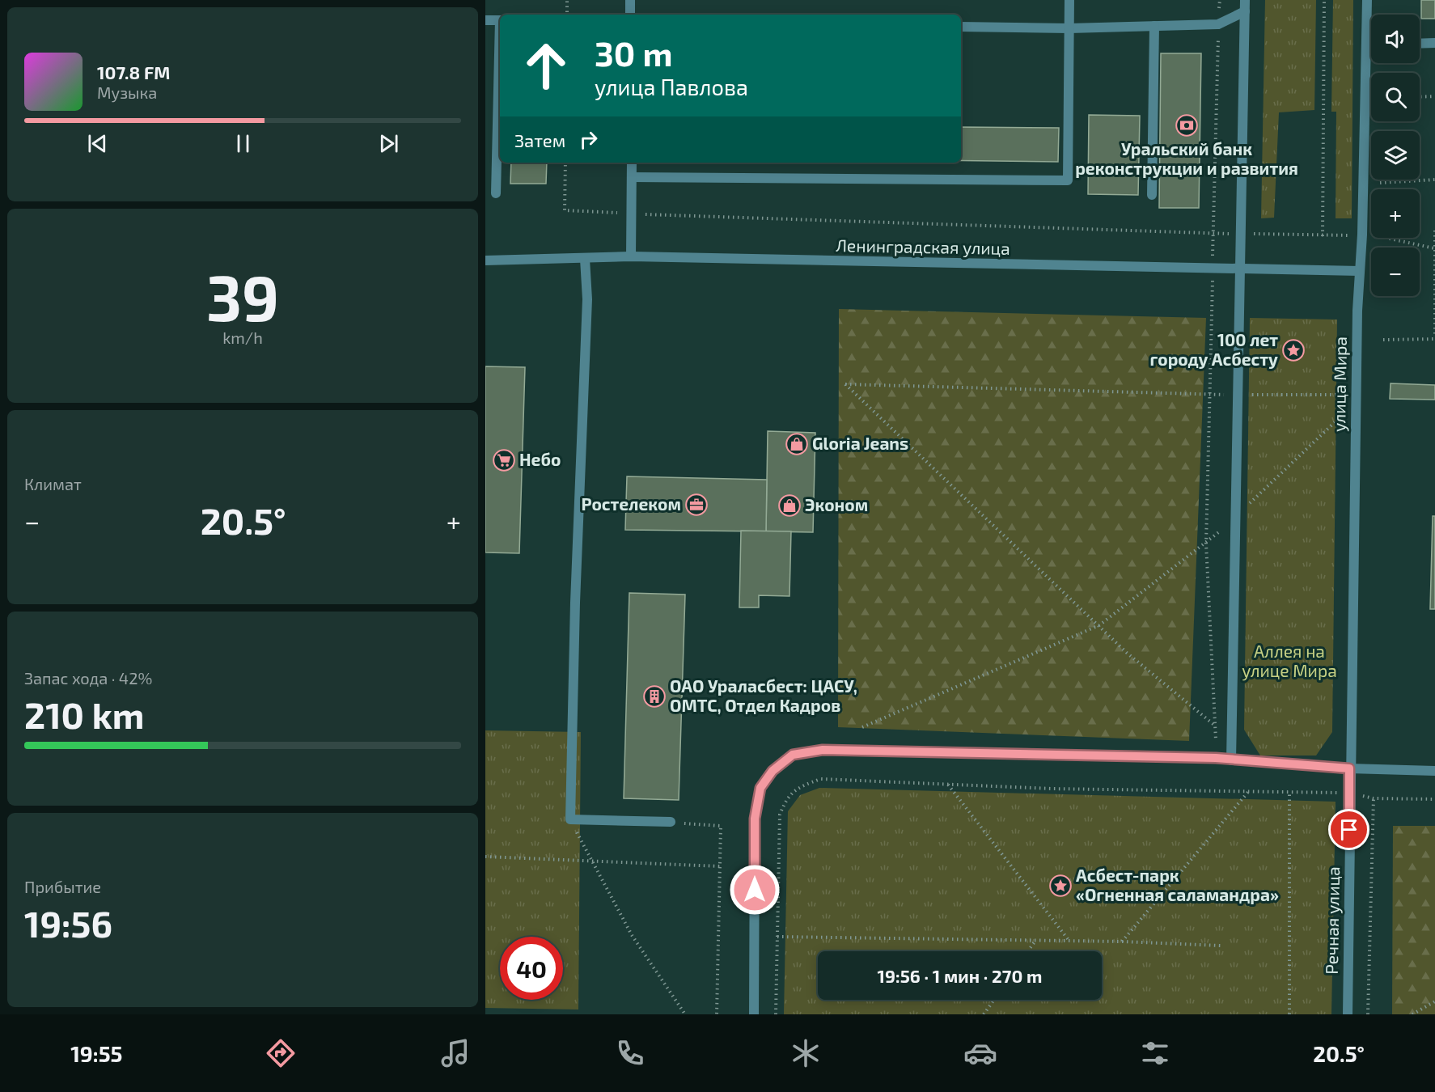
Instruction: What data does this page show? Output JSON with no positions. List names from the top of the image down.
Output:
{
  "streets": {
    "street": ["Ленинградская улица", "улица Мира", "Речная улица"]
  },
  "crossings": [
    ["Ленинградская улица", "улица Мира"],
    ["улица Мира", "Речная улица"]
  ],
  "parks": ["Аллея на улице Мира"],
  "places": {
    "bank": ["Уральский банк реконструкции и развития"],
    "place": ["100 лет городу Асбесту", "Асбест-парк «Огненная саламандра»"],
    "shop": ["Gloria Jeans", "Эконом"],
    "supermarket": ["Небо"],
    "office": ["Ростелеком"],
    "building": ["ОАО Ураласбест: ЦАСУ, ОМТС, Отдел Кадров"]
  },
  "page": {
    "map_buttons": ["+", "−"],
    "turn": ["30 m", "улица Павлова"],
    "song": ["107.8 FM", "Музыка"],
    "then": "Затем",
    "tile": [
      ["39", "km/h"],
      "Климат",
      ["Запас хода · 42%", "210 km"],
      ["Прибытие", "19:56"]
    ],
    "heat": ["−", "20.5°", "+"],
    "limit": "40",
    "trip": "19:56 · 1 мин · 270 m",
    "tabs": ["19:55", "20.5°"]
  }
}
